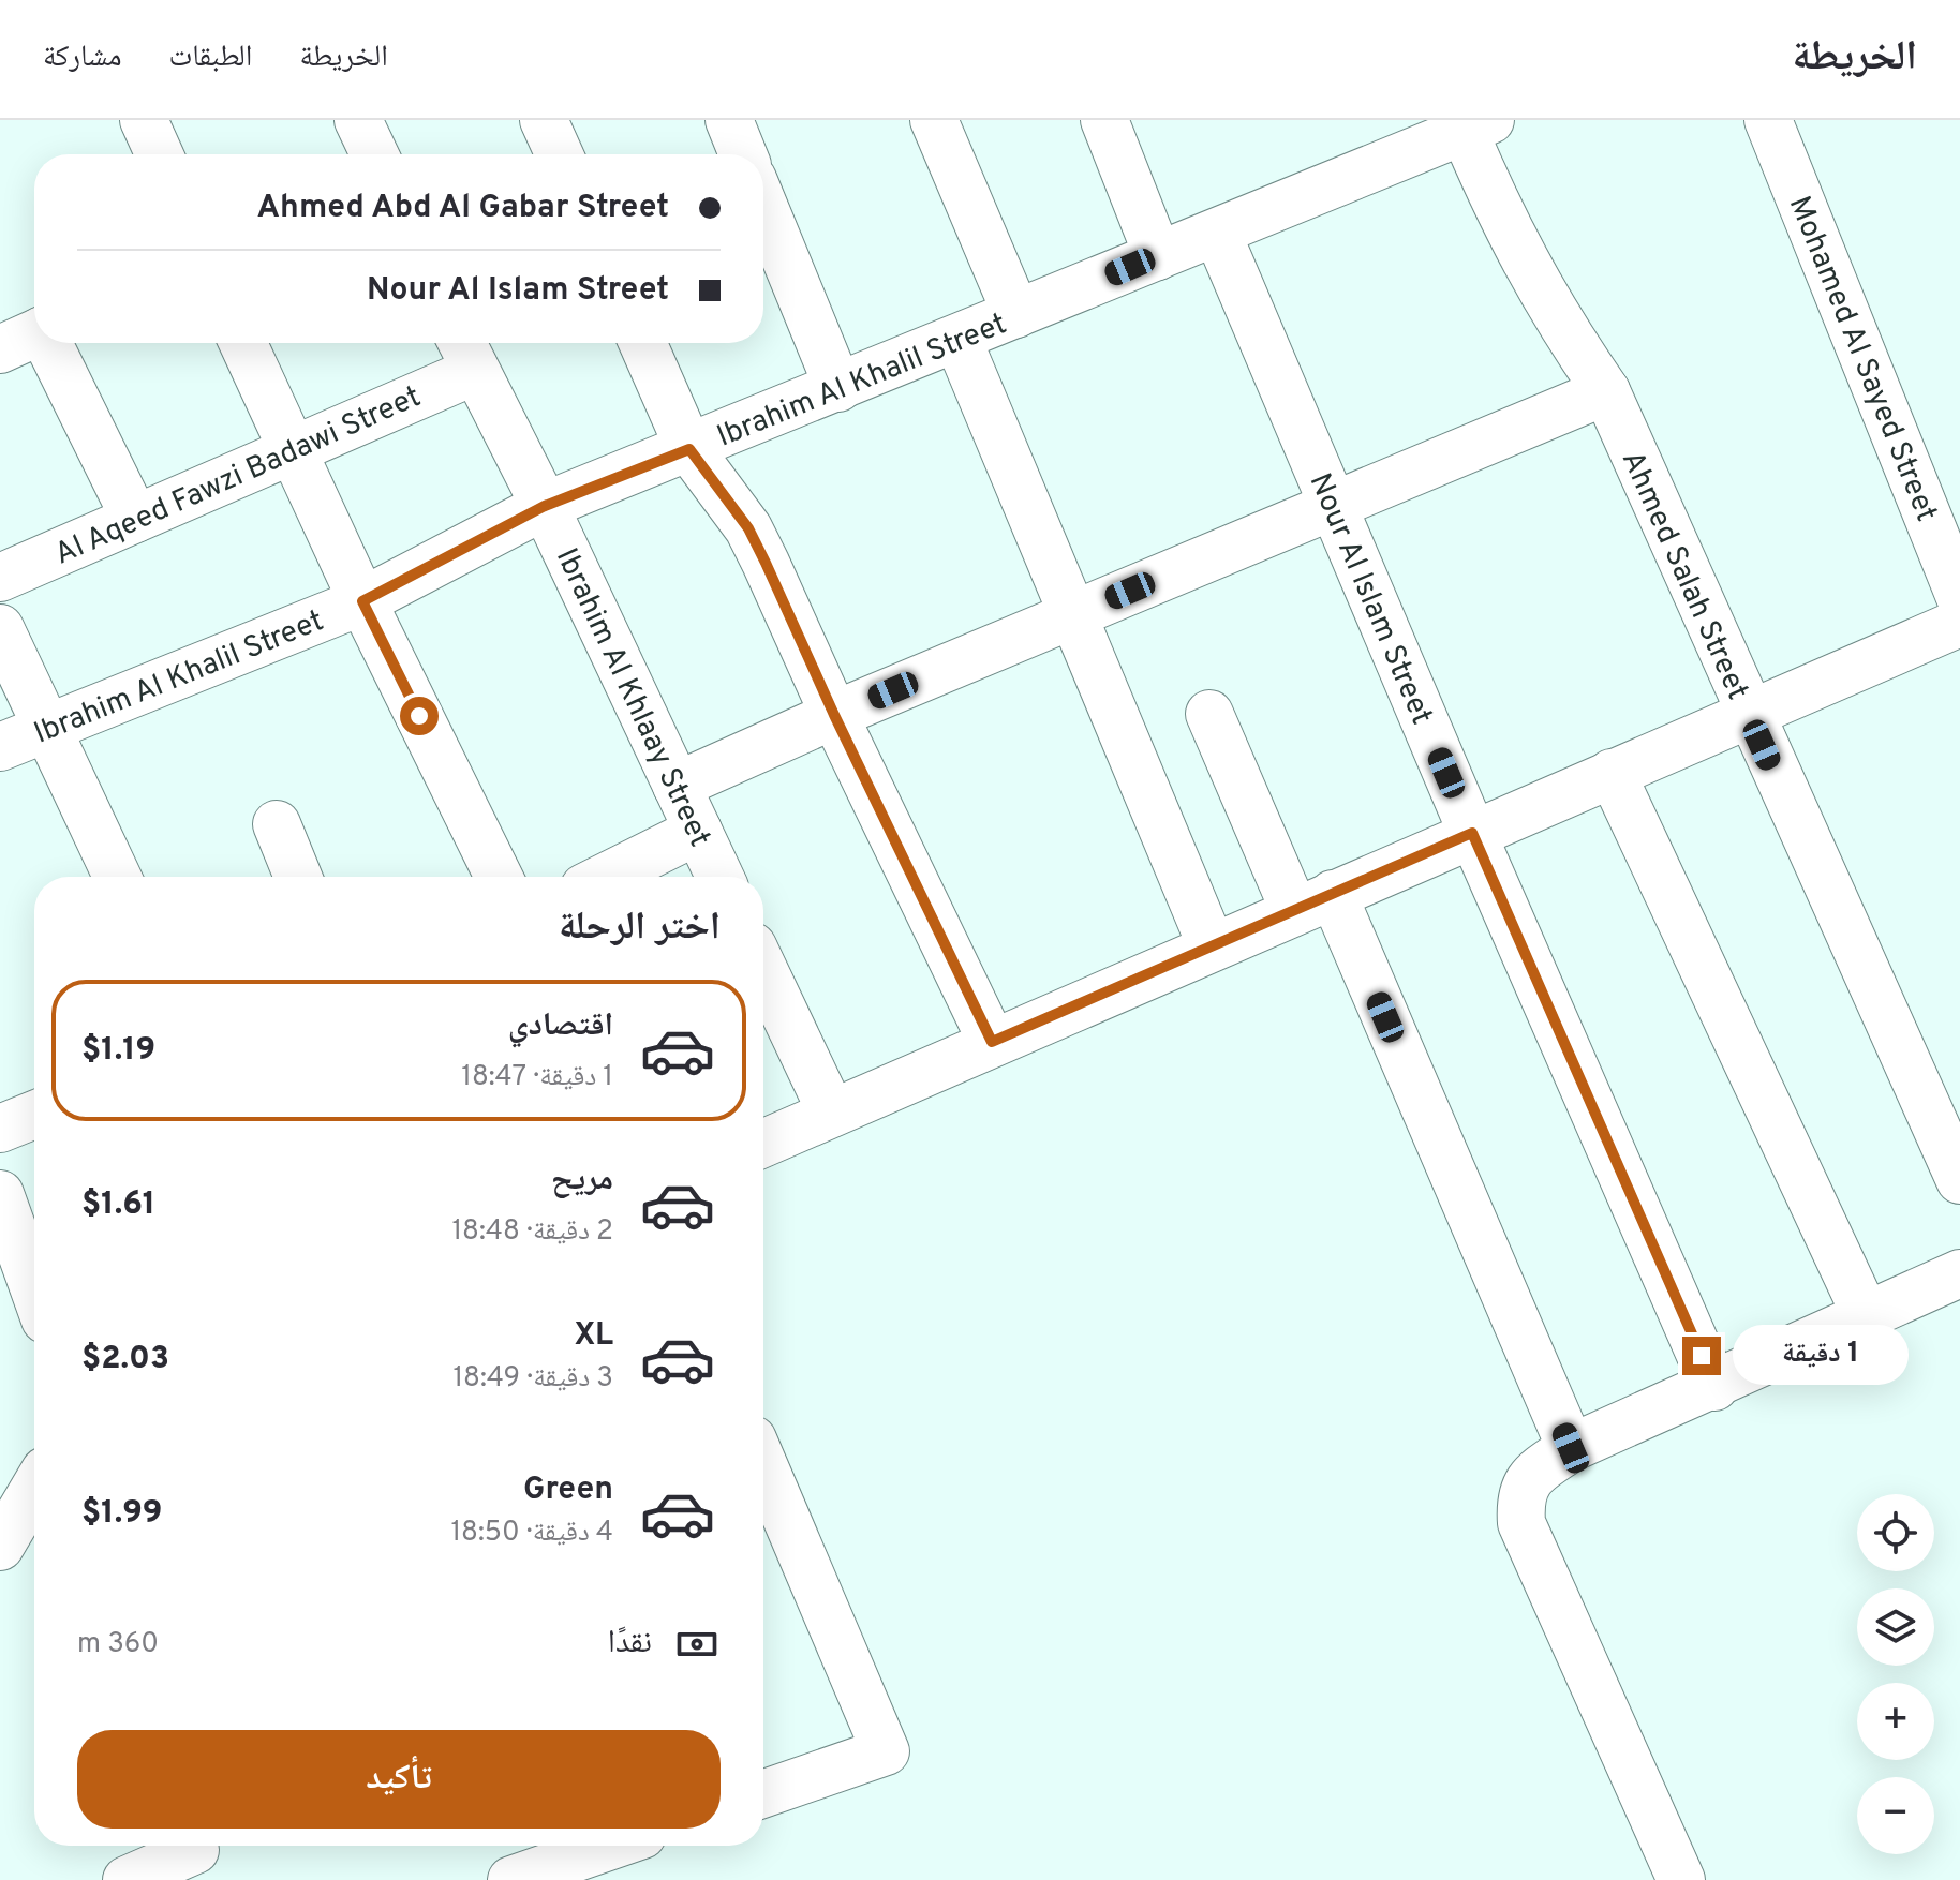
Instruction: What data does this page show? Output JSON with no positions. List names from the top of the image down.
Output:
{
  "streets": {
    "street": [
      "Mohamed Al Sayed Street",
      "Ibrahim Al Khalil Street",
      "Al Aqeed Fawzi Badawi Street",
      "Ahmed Salah Street",
      "Nour Al Islam Street",
      "Ibrahim Al Khlaay Street"
    ]
  },
  "crossings": [
    ["Ibrahim Al Khalil Street", "Ahmed Salah Street"],
    ["Ibrahim Al Khalil Street", "Nour Al Islam Street"],
    ["Ibrahim Al Khalil Street", "Ibrahim Al Khlaay Street"],
    ["Al Aqeed Fawzi Badawi Street", "Ibrahim Al Khlaay Street"]
  ],
  "page": {
    "header": "الخريطة",
    "nav": ["الخريطة", "الطبقات", "مشاركة"],
    "banner": ["Ahmed Abd Al Gabar Street", "Nour Al Islam Street"],
    "heading": "اختر الرحلة",
    "list": [
      {
        "name": "اقتصادي",
        "note": "1 دقيقة · 18:47",
        "value": "$1.19"
      },
      {
        "name": "مريح",
        "note": "2 دقيقة · 18:48",
        "value": "$1.61"
      },
      {
        "name": "XL",
        "note": "3 دقيقة · 18:49",
        "value": "$2.03"
      },
      {
        "name": "Green",
        "note": "4 دقيقة · 18:50",
        "value": "$1.99"
      }
    ],
    "bubble": "1 دقيقة",
    "map_buttons": ["+", "−"],
    "pay": ["نقدًا", "360 m"],
    "buttons": "تأكيد"
  }
}
